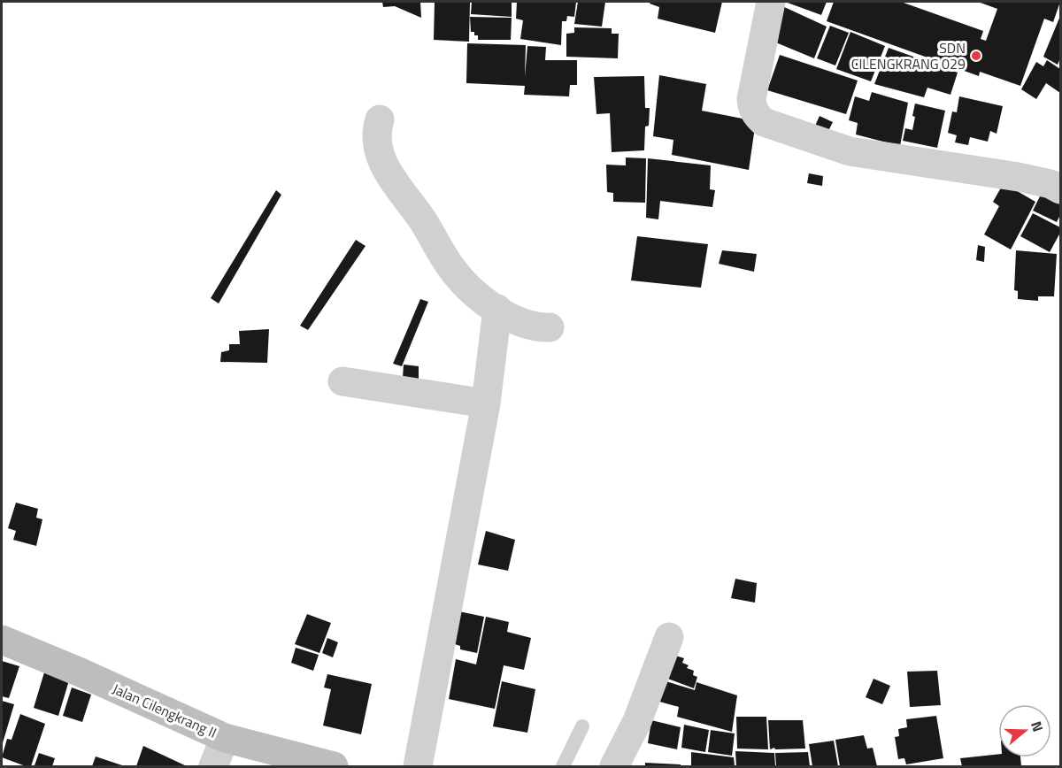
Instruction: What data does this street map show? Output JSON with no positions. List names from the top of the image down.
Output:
{
  "streets": {
    "street": ["Jalan Cilengkrang II"]
  },
  "places": ["SDN CILENGKRANG 029"],
  "north": "right"
}
